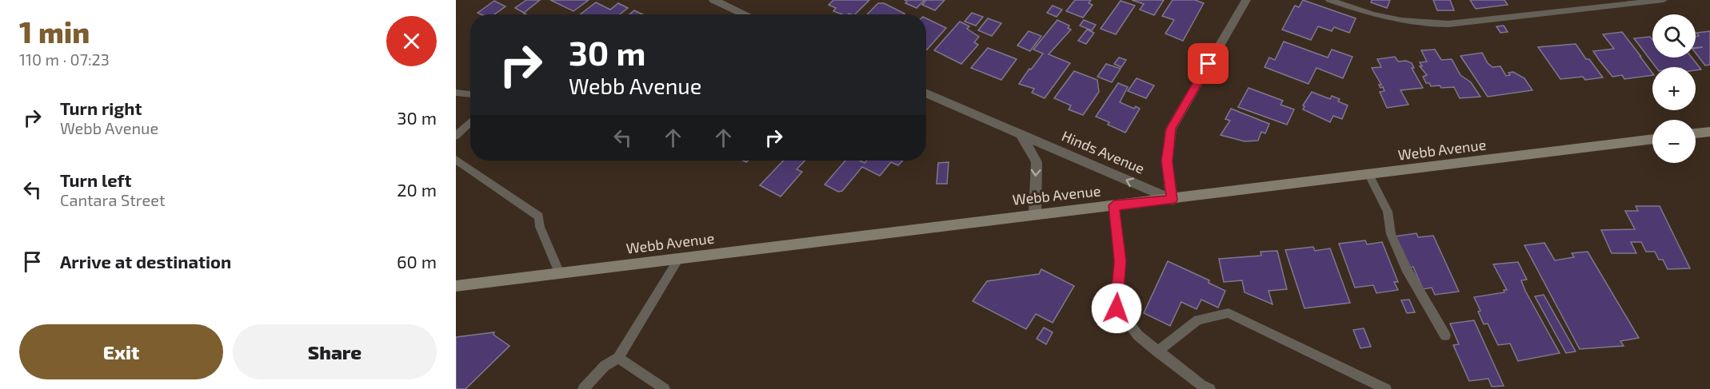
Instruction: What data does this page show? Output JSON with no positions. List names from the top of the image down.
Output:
{
  "streets": {
    "street": ["Webb Avenue", "Hinds Avenue"]
  },
  "crossings": [
    ["Webb Avenue", "Hinds Avenue"]
  ],
  "one_way": ["Hinds Avenue"],
  "page": {
    "heading": ["1 min", "110 m · 07:23"],
    "map_buttons": ["+", "−"],
    "turn": ["30 m", "Webb Avenue"],
    "list": [
      {
        "name": "Turn right",
        "note": "Webb Avenue",
        "value": "30 m"
      },
      {
        "name": "Turn left",
        "note": "Cantara Street",
        "value": "20 m"
      },
      {
        "name": "Arrive at destination",
        "value": "60 m"
      }
    ],
    "buttons": ["Exit", "Share"]
  }
}
